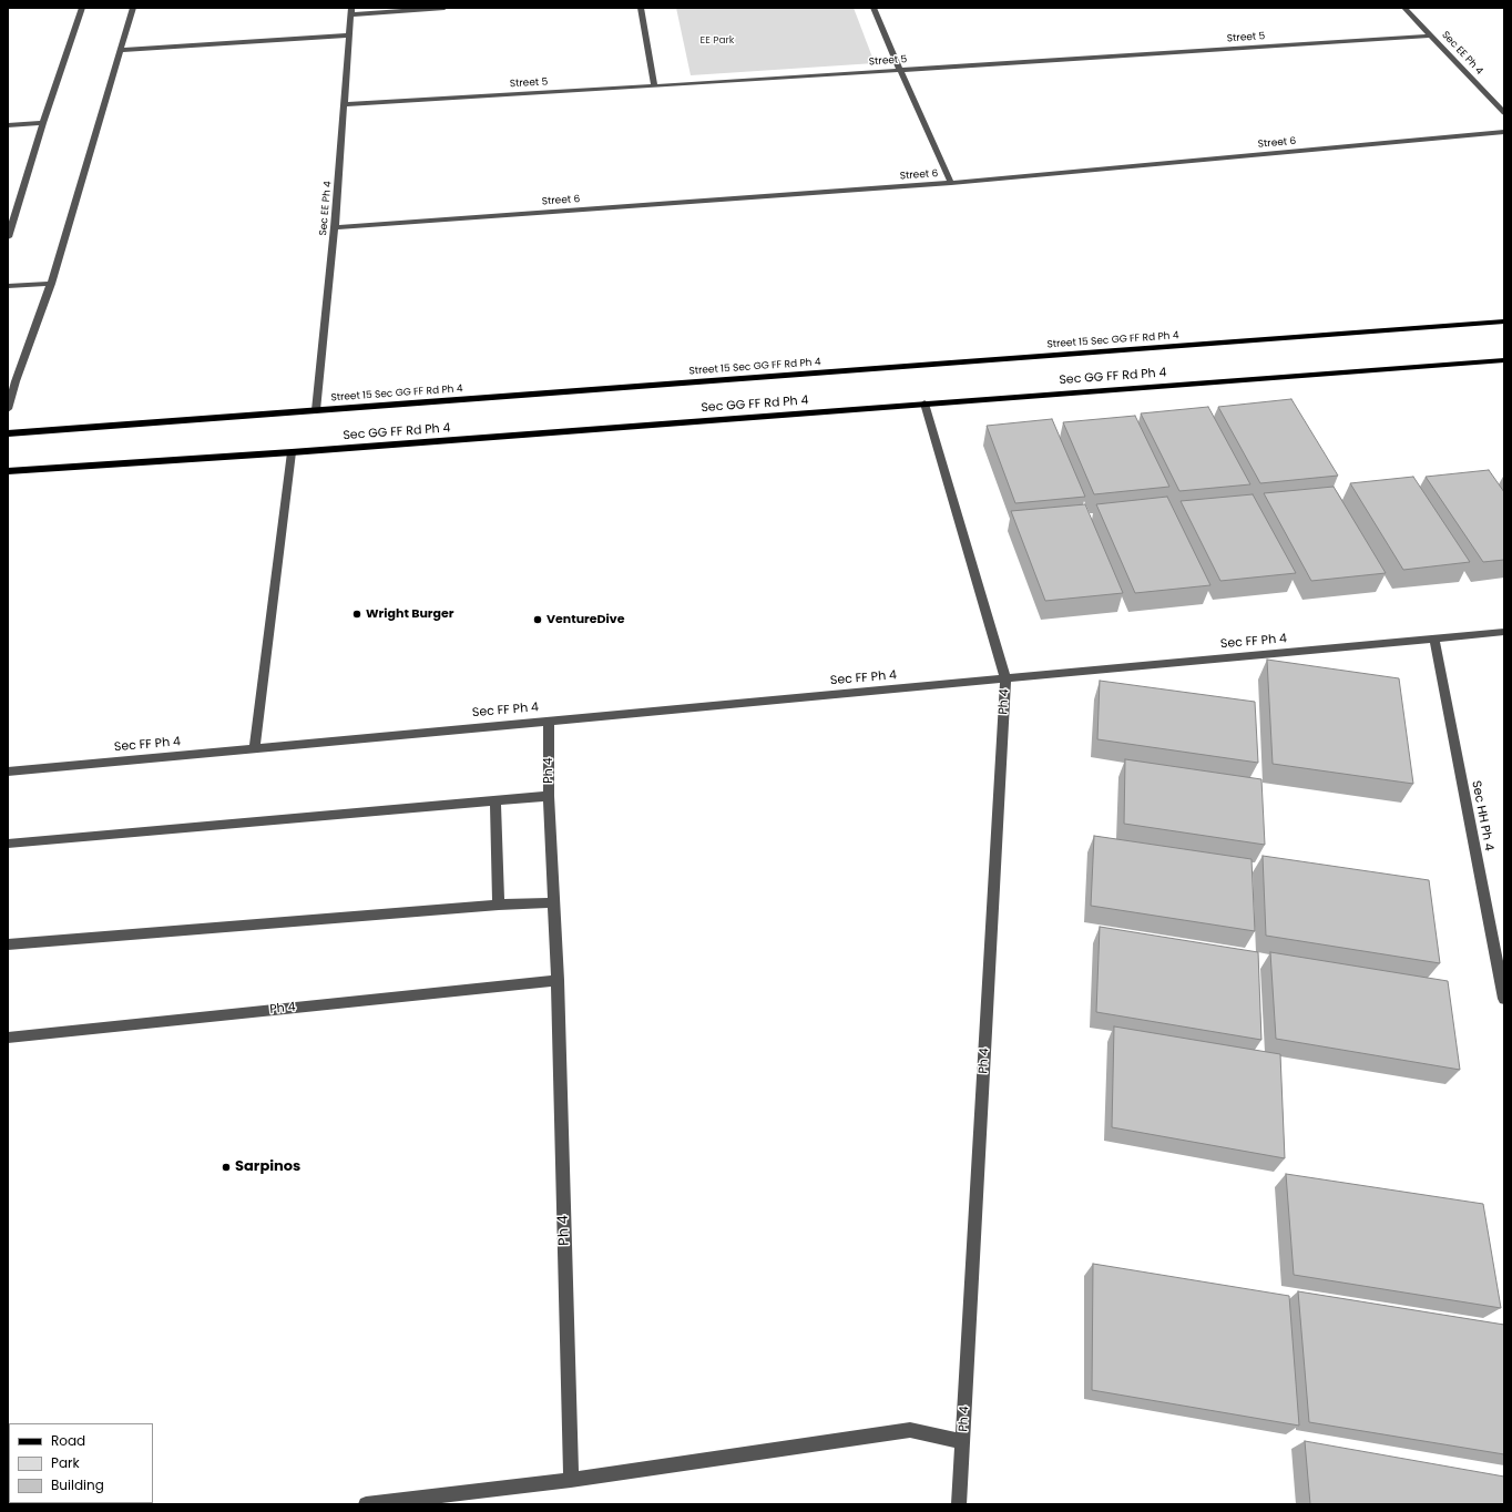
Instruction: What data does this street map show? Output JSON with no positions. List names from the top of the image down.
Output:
{
  "streets": {
    "main road": ["Street 15 Sec GG FF Rd Ph 4", "Sec GG FF Rd Ph 4"],
    "street": [
      "Street 5",
      "Sec EE Ph 4",
      "Street 6",
      "Sec FF Ph 4",
      "Ph 4",
      "Sec HH Ph 4"
    ]
  },
  "crossings": [
    ["Street 5", "Sec EE Ph 4"],
    ["Sec EE Ph 4", "Street 6"],
    ["Sec EE Ph 4", "Street 15 Sec GG FF Rd Ph 4"],
    ["Sec FF Ph 4", "Ph 4"],
    ["Sec FF Ph 4", "Sec HH Ph 4"]
  ],
  "parks": ["EE Park"],
  "places": ["Wright Burger", "VentureDive", "Sarpinos"],
  "legend": ["Road", "Park", "Building"]
}
